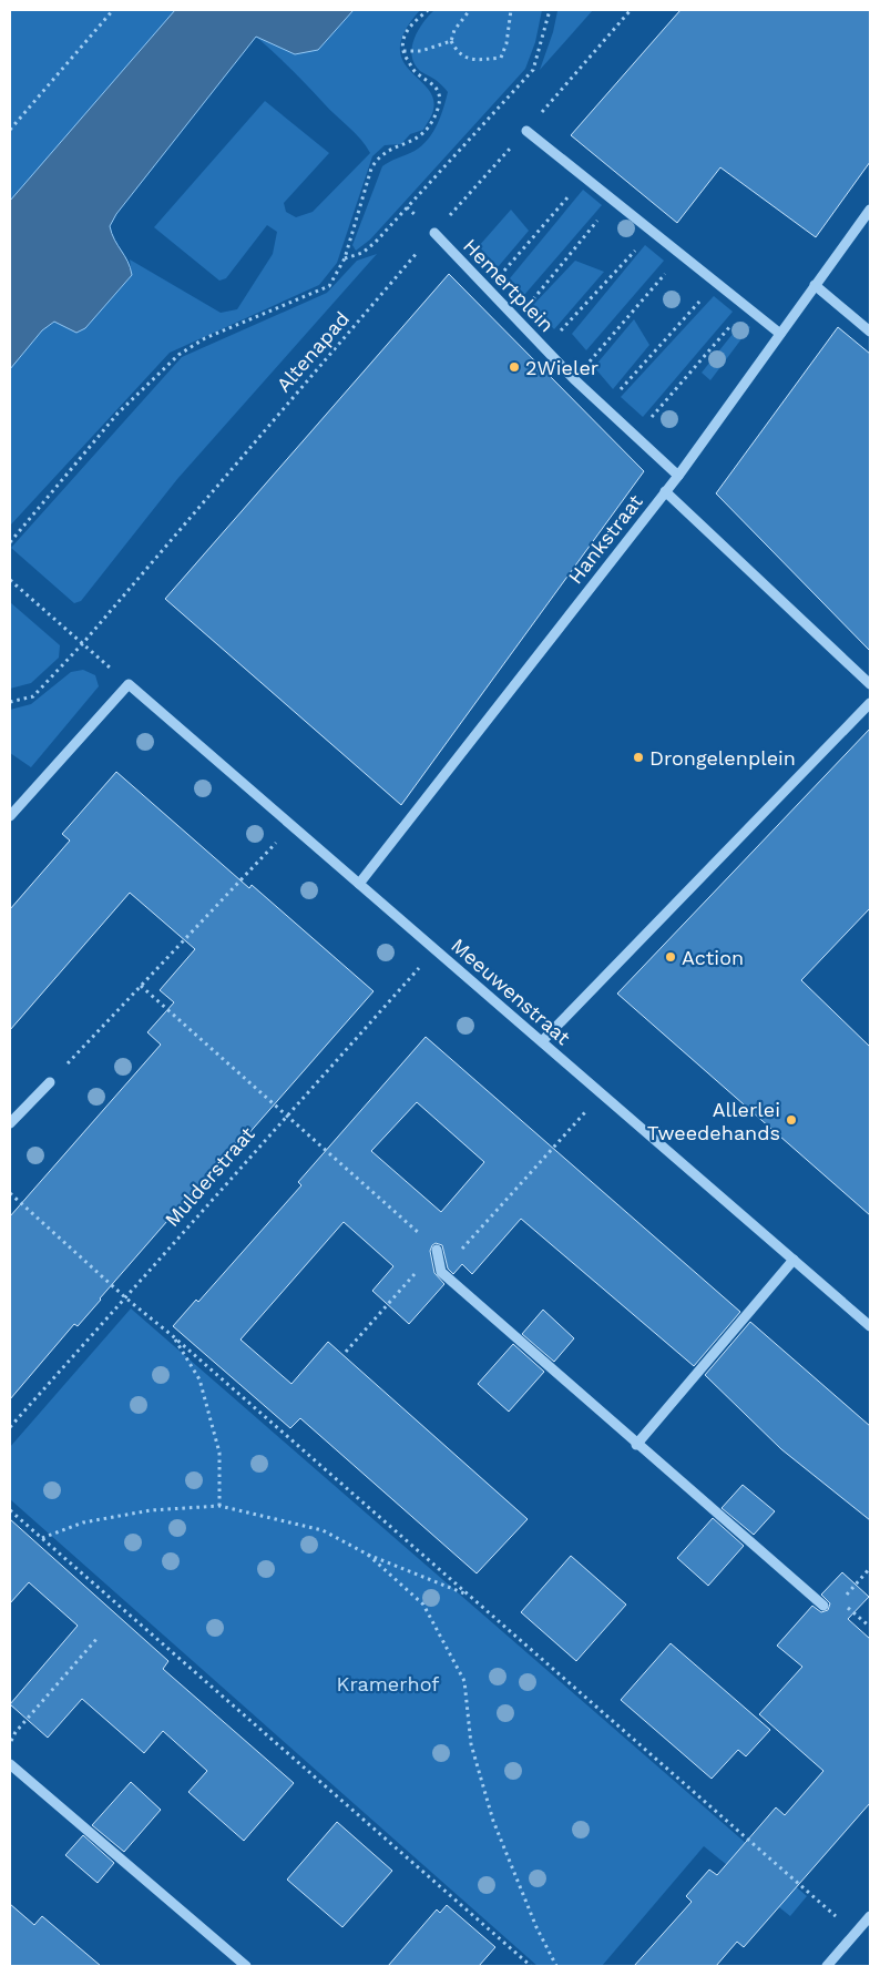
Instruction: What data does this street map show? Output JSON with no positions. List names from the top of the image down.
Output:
{
  "streets": {
    "street": ["Hemertplein", "Hankstraat", "Meeuwenstraat"],
    "path": ["Altenapad", "Mulderstraat"]
  },
  "crossings": [
    ["Hemertplein", "Altenapad"],
    ["Hemertplein", "Hankstraat"],
    ["Hankstraat", "Meeuwenstraat"],
    ["Meeuwenstraat", "Mulderstraat"]
  ],
  "parks": ["Kramerhof"],
  "places": [
    "2Wieler",
    "Drongelenplein",
    "Action",
    "Allerlei Tweedehands"
  ]
}
